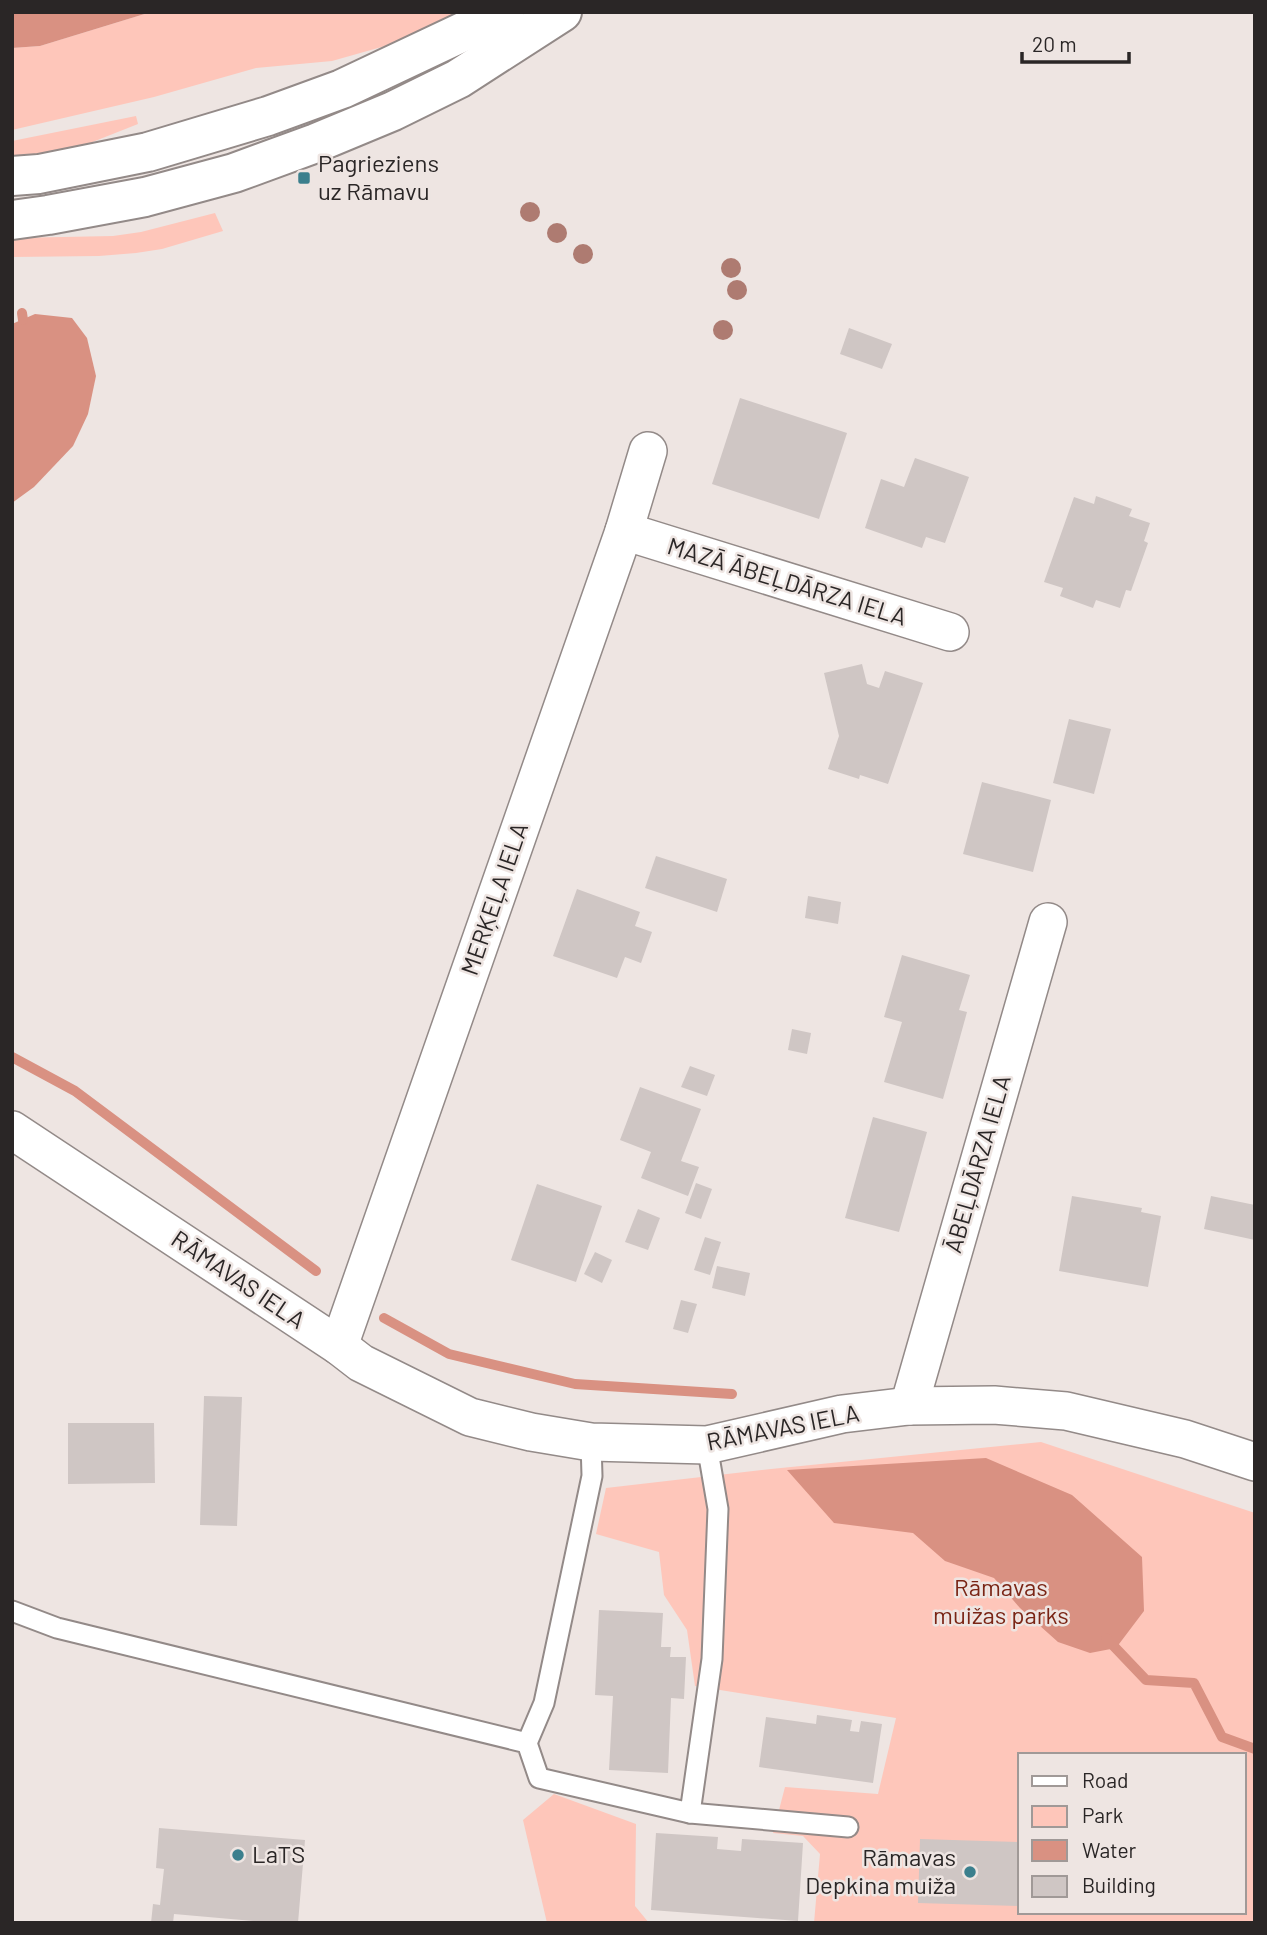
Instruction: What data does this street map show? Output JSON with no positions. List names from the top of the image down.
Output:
{
  "streets": {
    "street": [
      "MAZĀ ĀBEĻDĀRZA IELA",
      "MERĶEĻA IELA",
      "ĀBEĻDĀRZA IELA",
      "RĀMAVAS IELA"
    ]
  },
  "crossings": [
    ["MAZĀ ĀBEĻDĀRZA IELA", "MERĶEĻA IELA"],
    ["MERĶEĻA IELA", "RĀMAVAS IELA"],
    ["ĀBEĻDĀRZA IELA", "RĀMAVAS IELA"]
  ],
  "parks": ["Rāmavas muižas parks"],
  "places": {
    "transit": ["Pagrieziens uz Rāmavu"],
    "other": ["LaTS", "Rāmavas Depkina muiža"]
  },
  "legend": [
    "Road",
    "Park",
    "Water",
    "Building"
  ],
  "scale_bar": "20 m"
}
